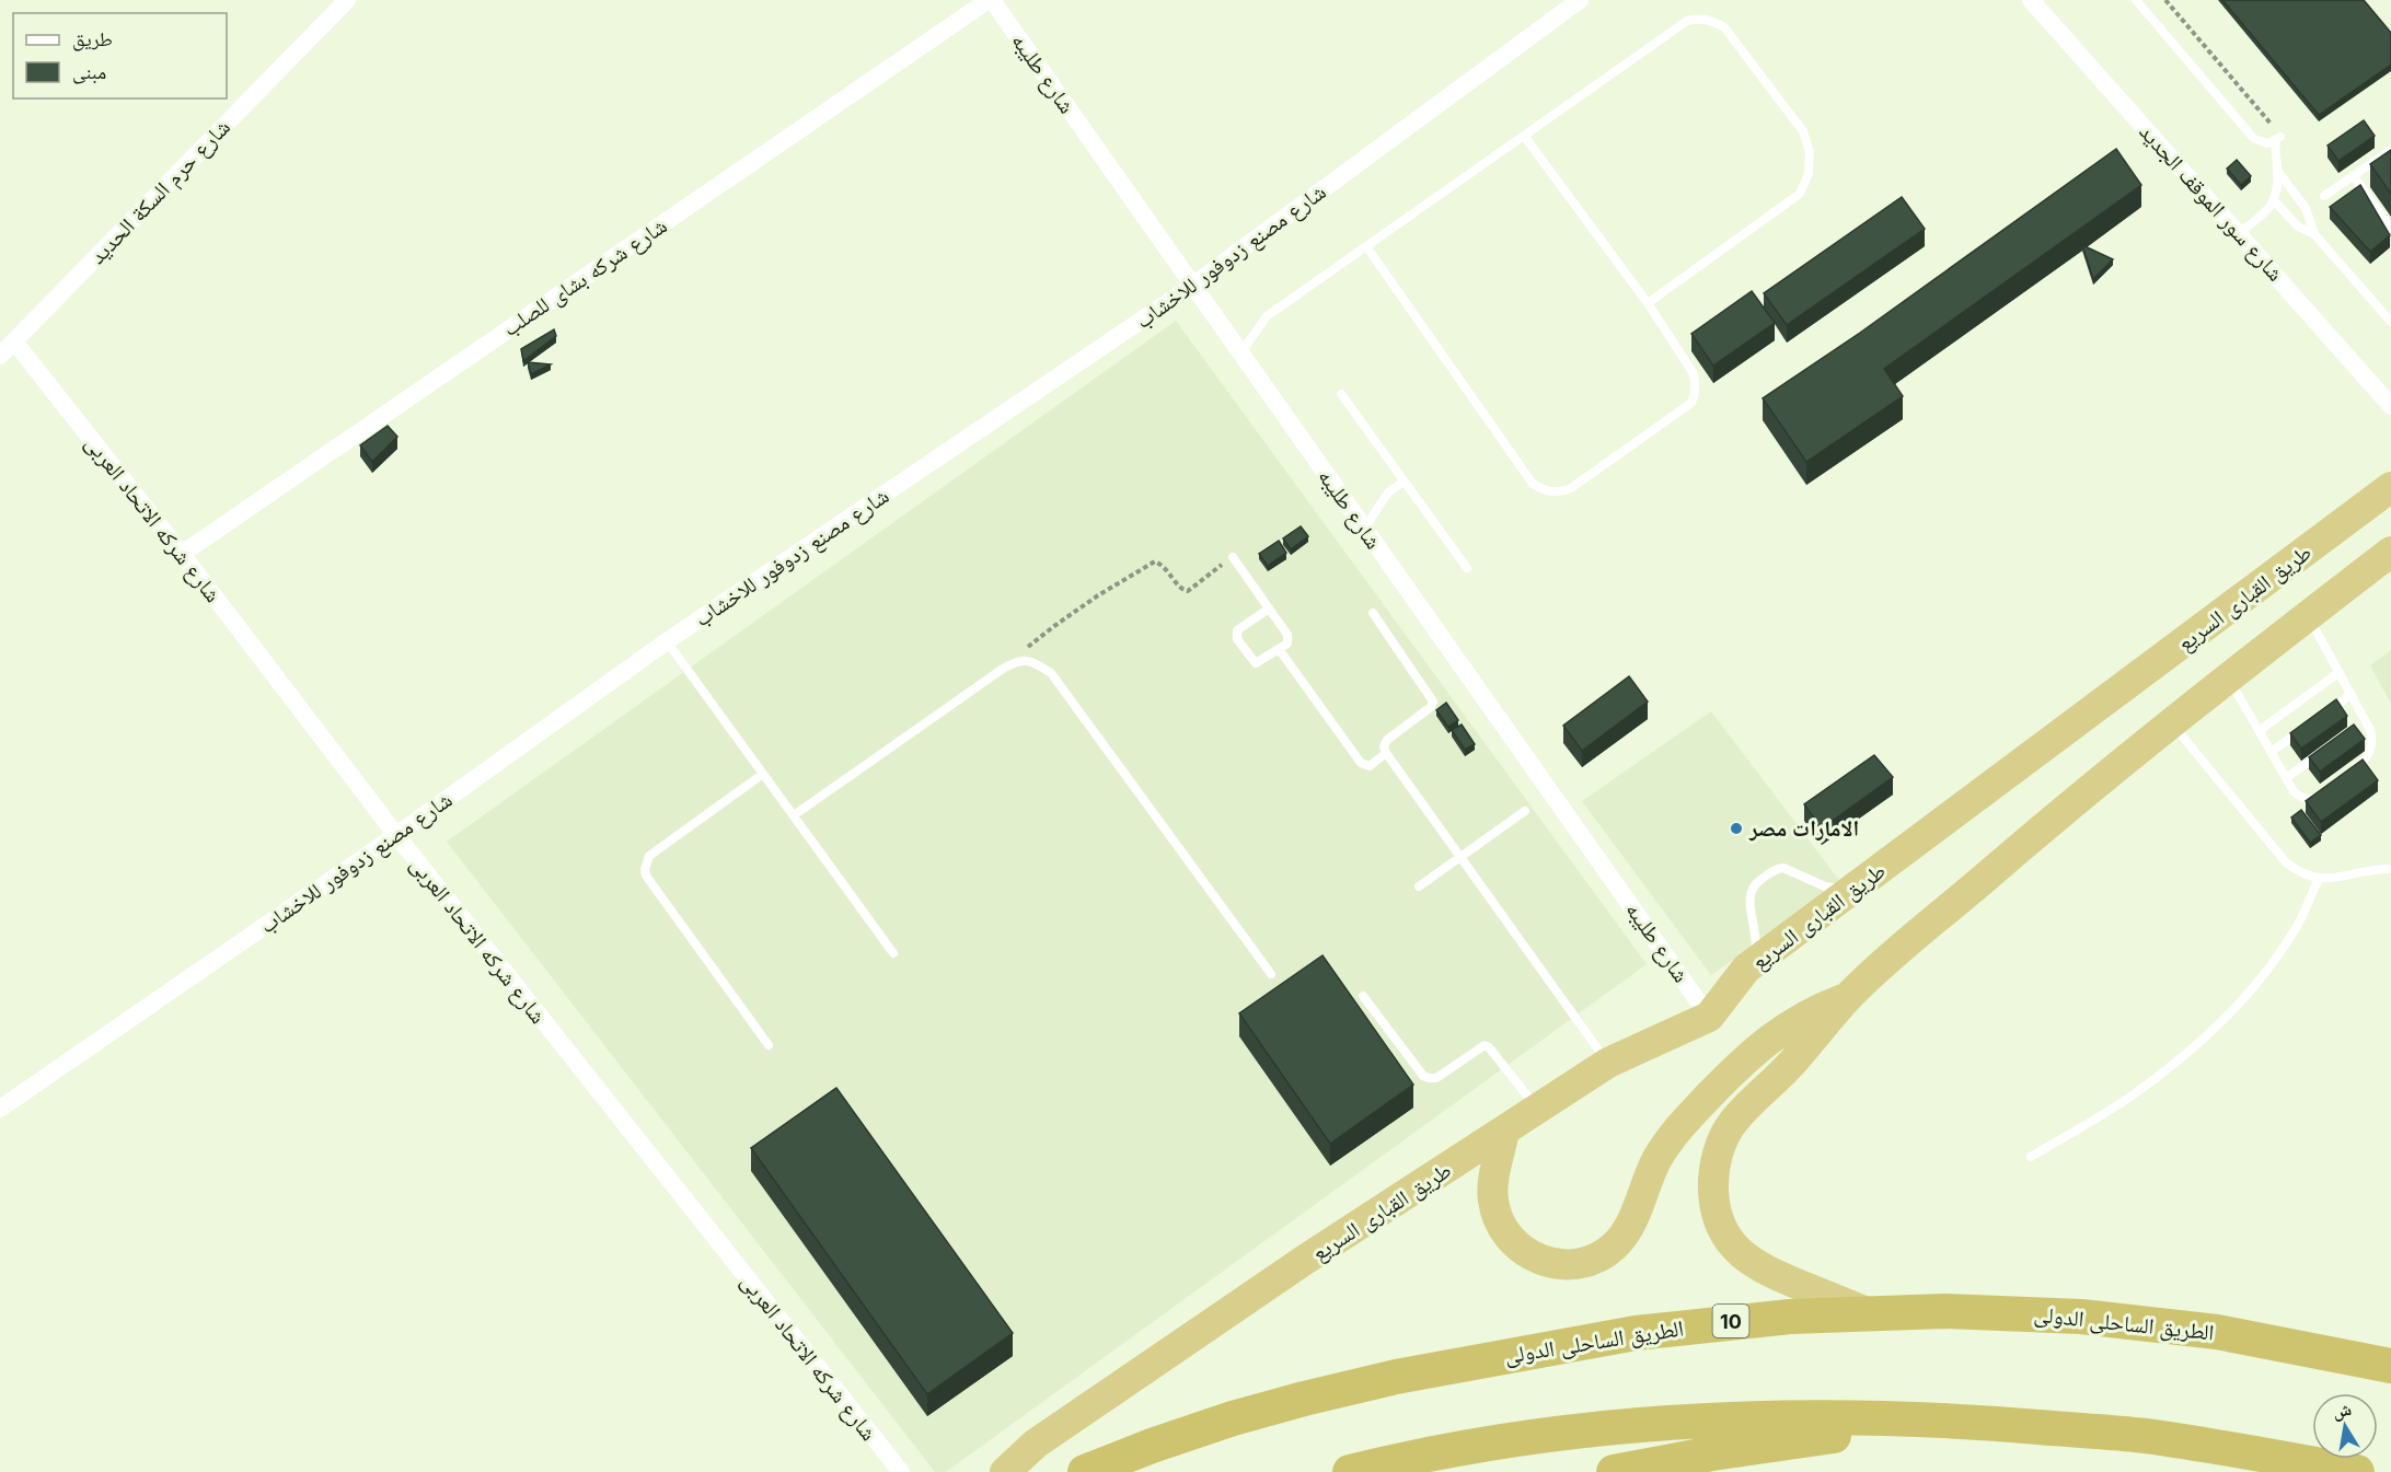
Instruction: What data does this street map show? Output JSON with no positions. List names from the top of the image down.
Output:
{
  "streets": {
    "highway": ["طريق القبارى السريع", "10", "الطريق الساحلى الدولى"],
    "street": [
      "شارع طليبه",
      "شارع حرم السكة الحديد",
      "شارع سور الموقف الجديد",
      "شارع مصنع زدوفور للاخشاب",
      "شارع شركه بشاى للصلب",
      "شارع شركه الاتحاد العربى"
    ]
  },
  "crossings": [
    ["شارع طليبه", "شارع مصنع زدوفور للاخشاب"],
    ["شارع طليبه", "شارع شركه بشاى للصلب"],
    ["شارع طليبه", "طريق القبارى السريع"],
    ["شارع حرم السكة الحديد", "شارع شركه الاتحاد العربى"],
    ["شارع مصنع زدوفور للاخشاب", "شارع شركه الاتحاد العربى"],
    ["شارع شركه بشاى للصلب", "شارع شركه الاتحاد العربى"]
  ],
  "places": ["الامارات مصر"],
  "legend": ["طريق", "مبنى"],
  "north": "top"
}
